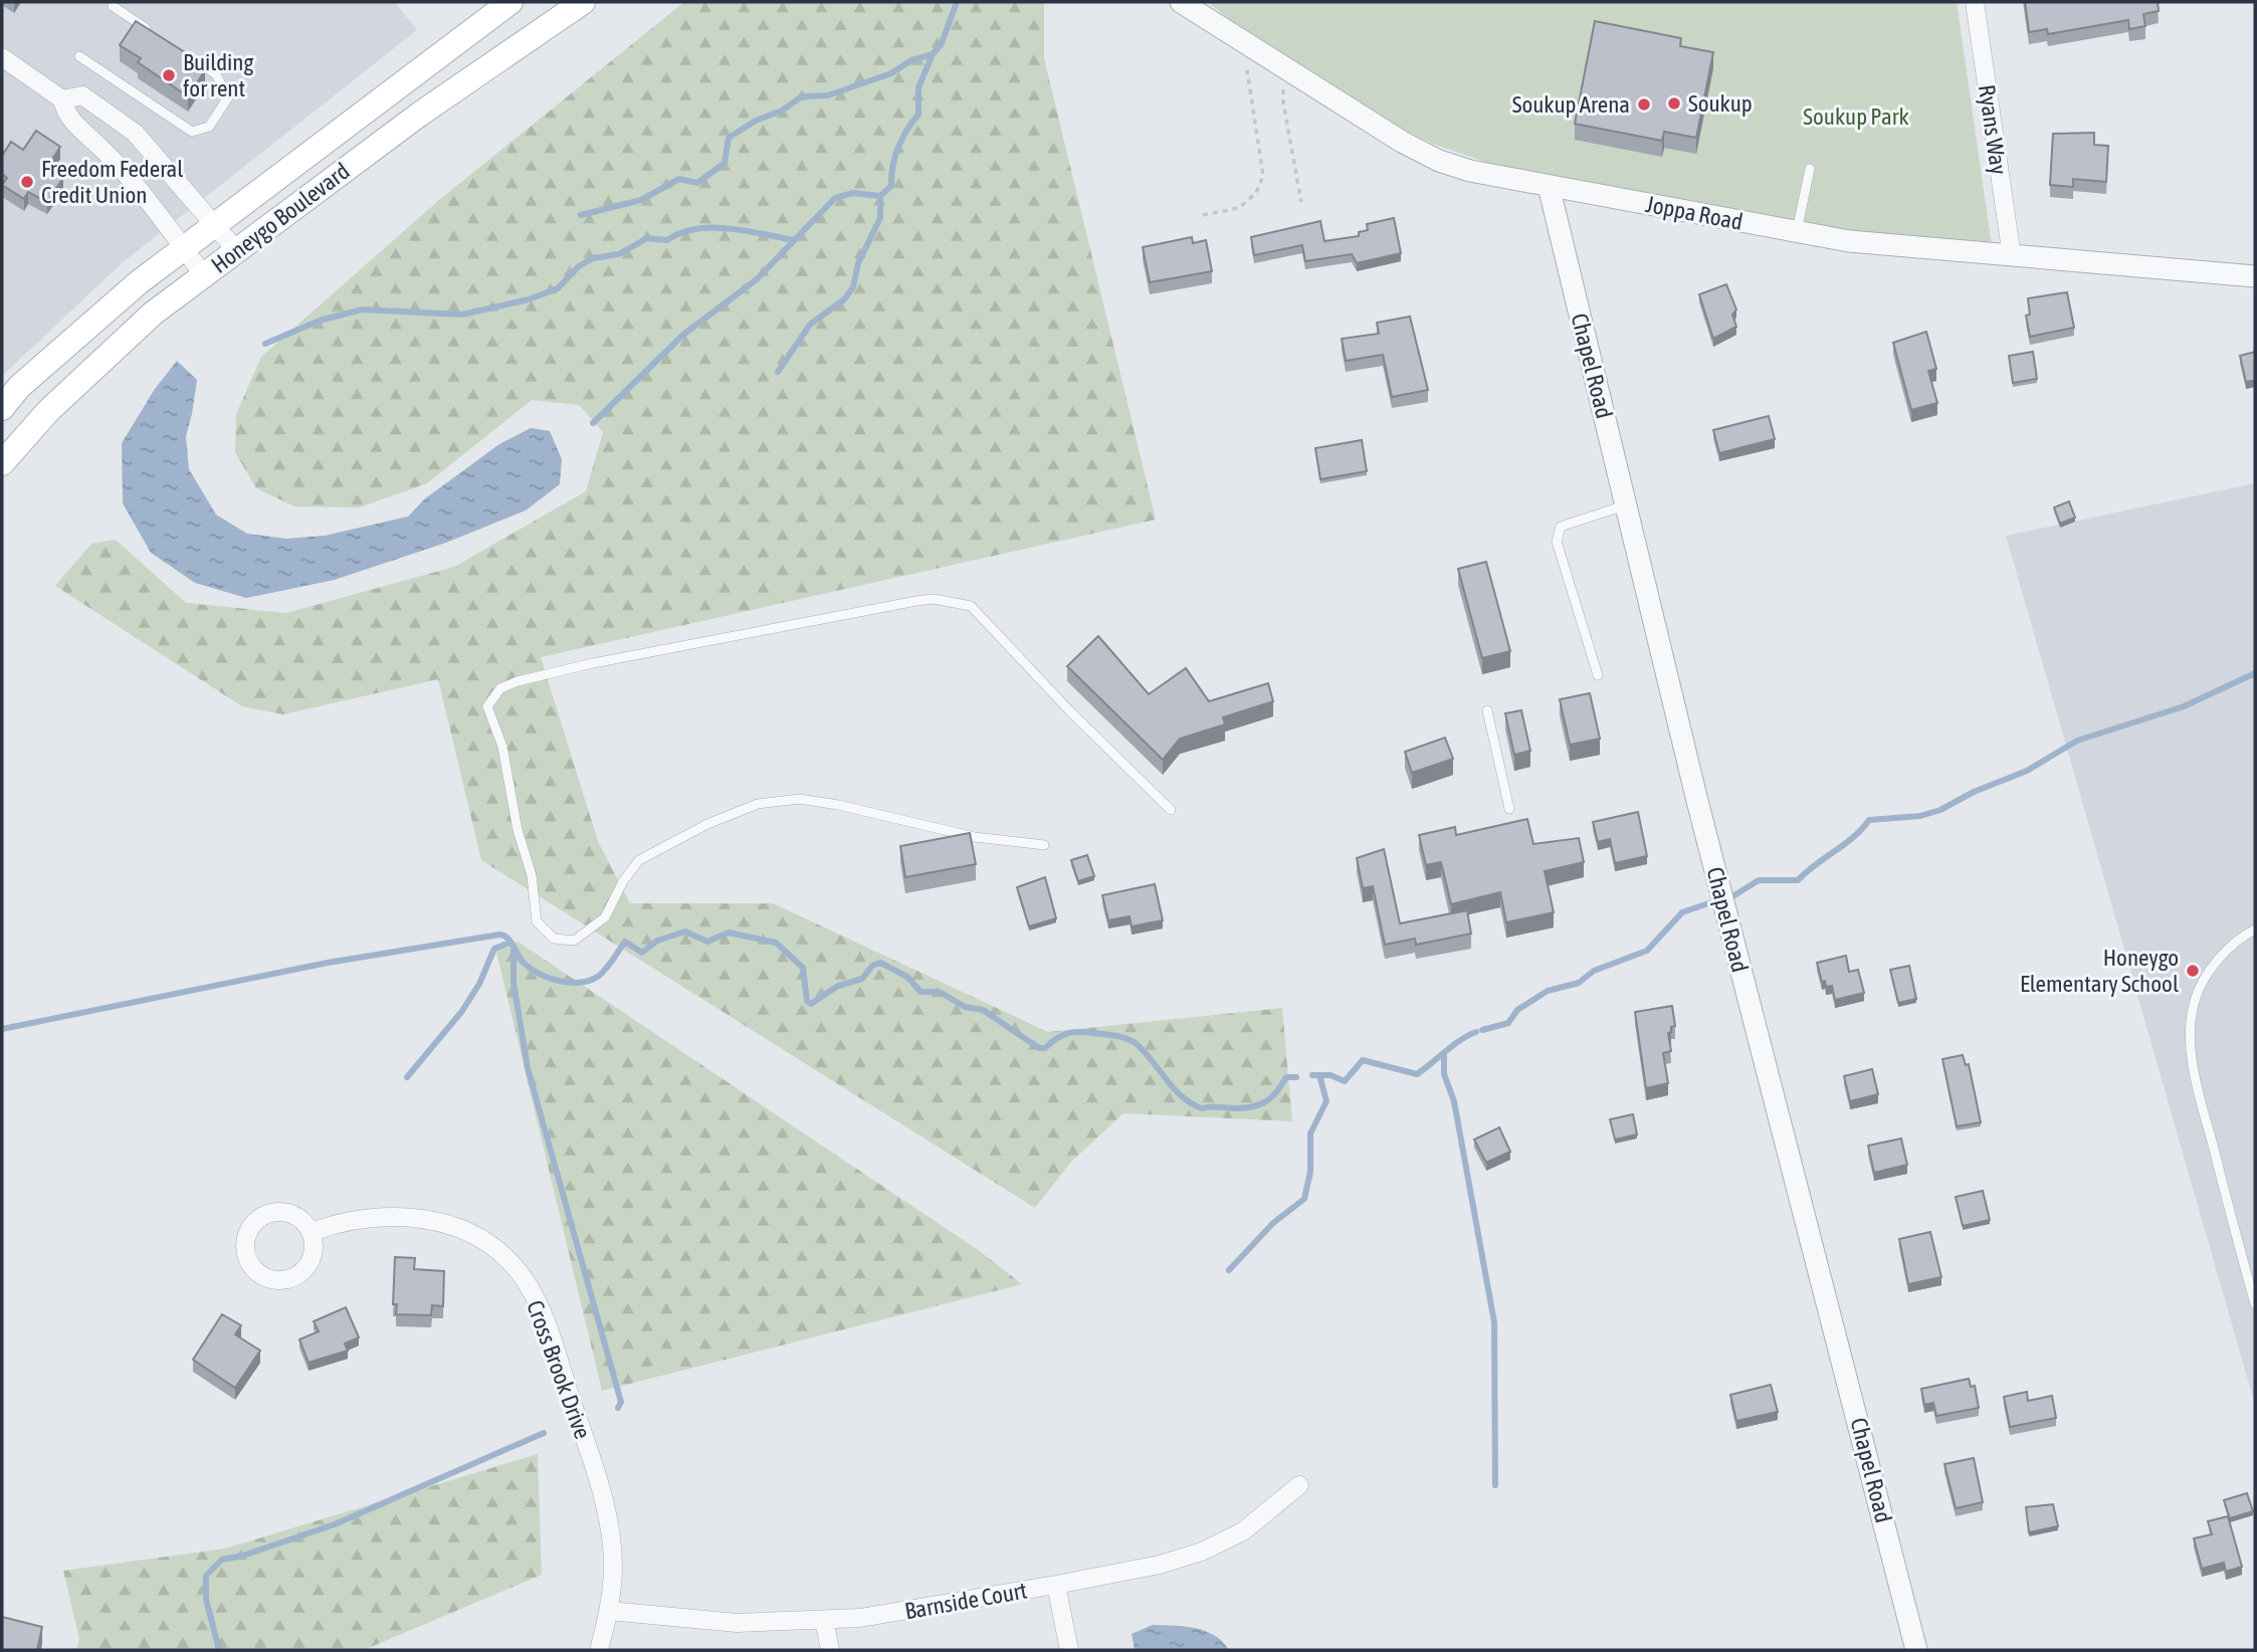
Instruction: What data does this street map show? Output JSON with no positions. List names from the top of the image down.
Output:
{
  "streets": {
    "main road": ["Honeygo Boulevard"],
    "street": [
      "Ryans Way",
      "Joppa Road",
      "Chapel Road",
      "Cross Brook Drive",
      "Barnside Court"
    ]
  },
  "crossings": [
    ["Ryans Way", "Joppa Road"],
    ["Joppa Road", "Chapel Road"],
    ["Cross Brook Drive", "Barnside Court"]
  ],
  "parks": ["Soukup Park"],
  "places": [
    "Building for rent",
    "Soukup",
    "Soukup Arena",
    "Freedom Federal Credit Union",
    "Honeygo Elementary School"
  ]
}
